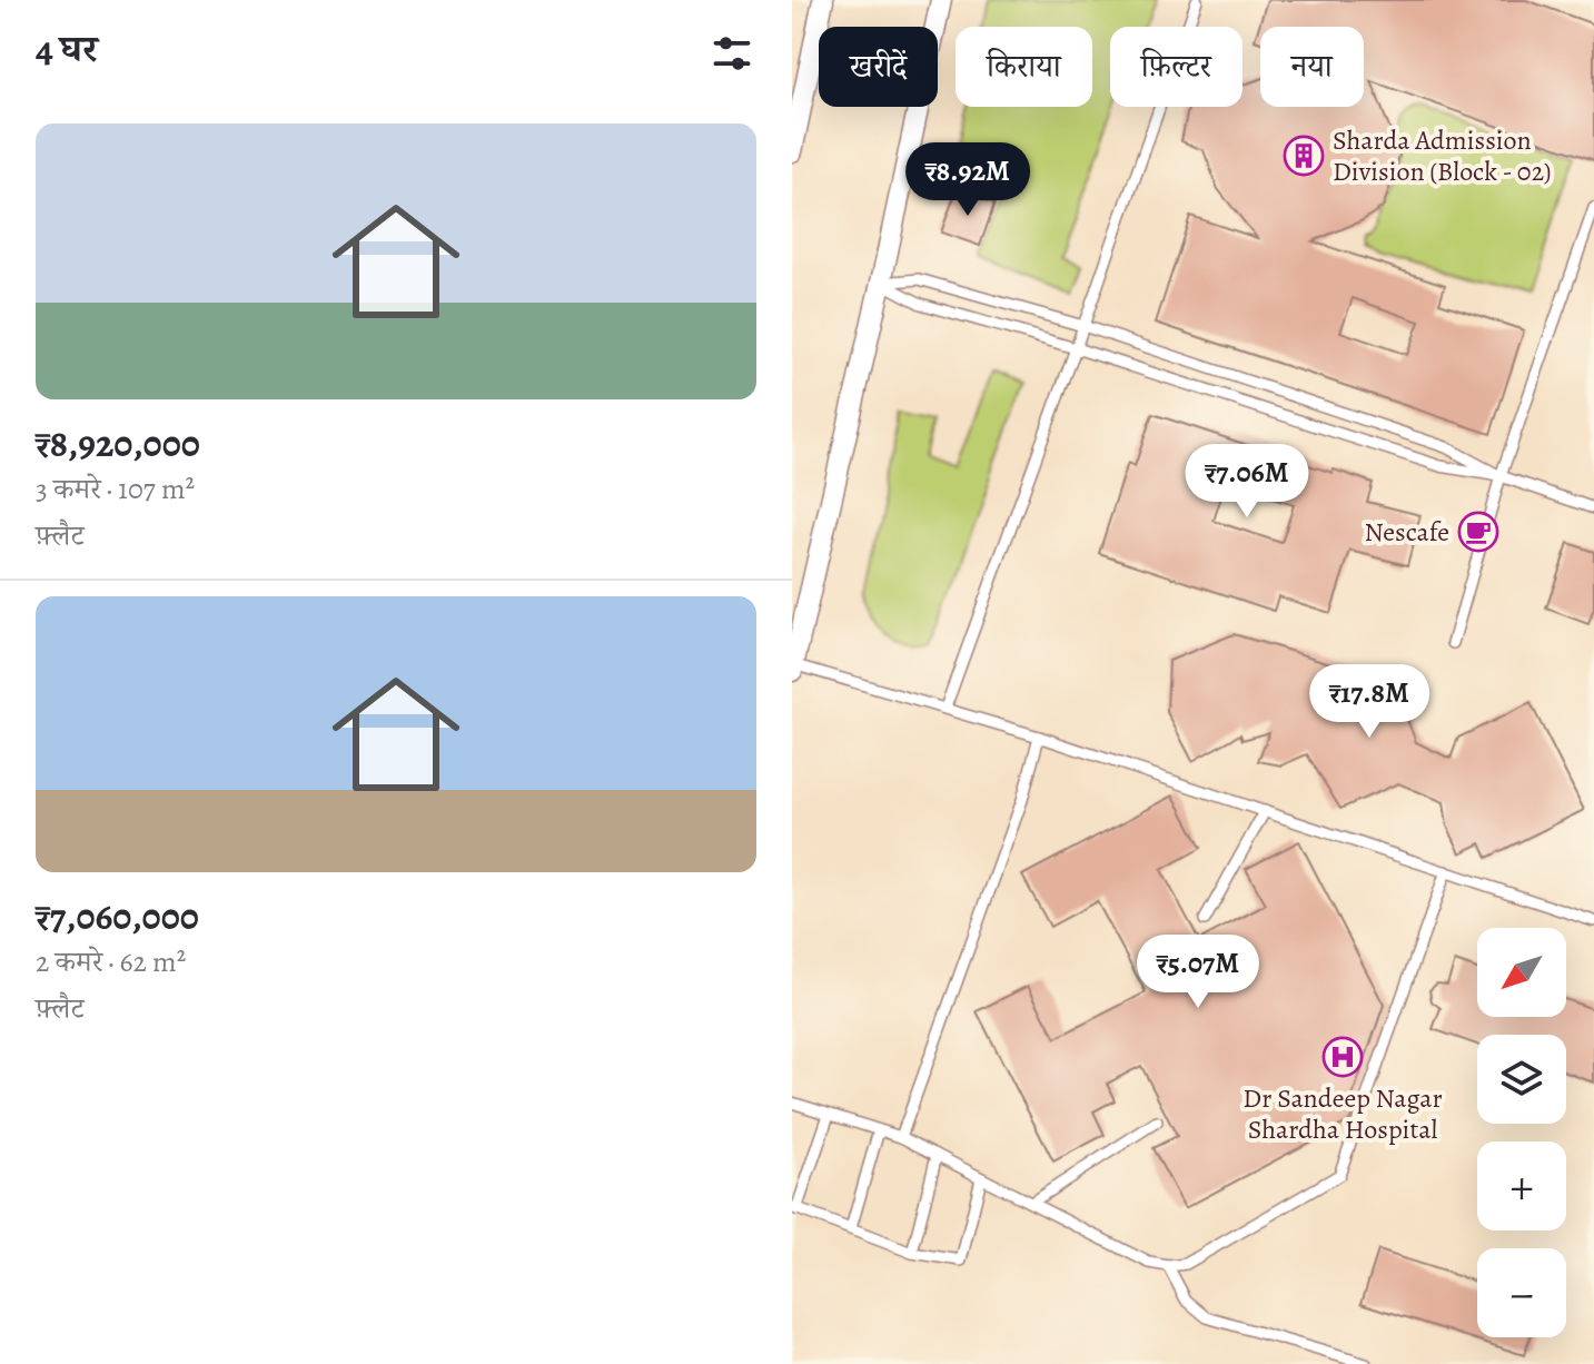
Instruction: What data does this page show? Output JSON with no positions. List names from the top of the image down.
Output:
{
  "places": {
    "building": ["Sharda Admission Division (Block - 02)"],
    "cafe": ["Nescafe"],
    "hospital": ["Dr Sandeep Nagar Shardha Hospital"]
  },
  "north": "bottom left",
  "page": {
    "heading": "4 घर",
    "chip": [
      "खरीदें",
      "किराया",
      "फ़िल्टर",
      "नया"
    ],
    "list": [
      {
        "name": "₹8,920,000",
        "note": "3 कमरे · 107 m² · फ़्लैट"
      },
      {
        "name": "₹7,060,000",
        "note": "2 कमरे · 62 m² · फ़्लैट"
      }
    ],
    "price": [
      "₹8.92M",
      "₹7.06M",
      "₹17.8M",
      "₹5.07M"
    ],
    "map_buttons": ["+", "−"]
  }
}
